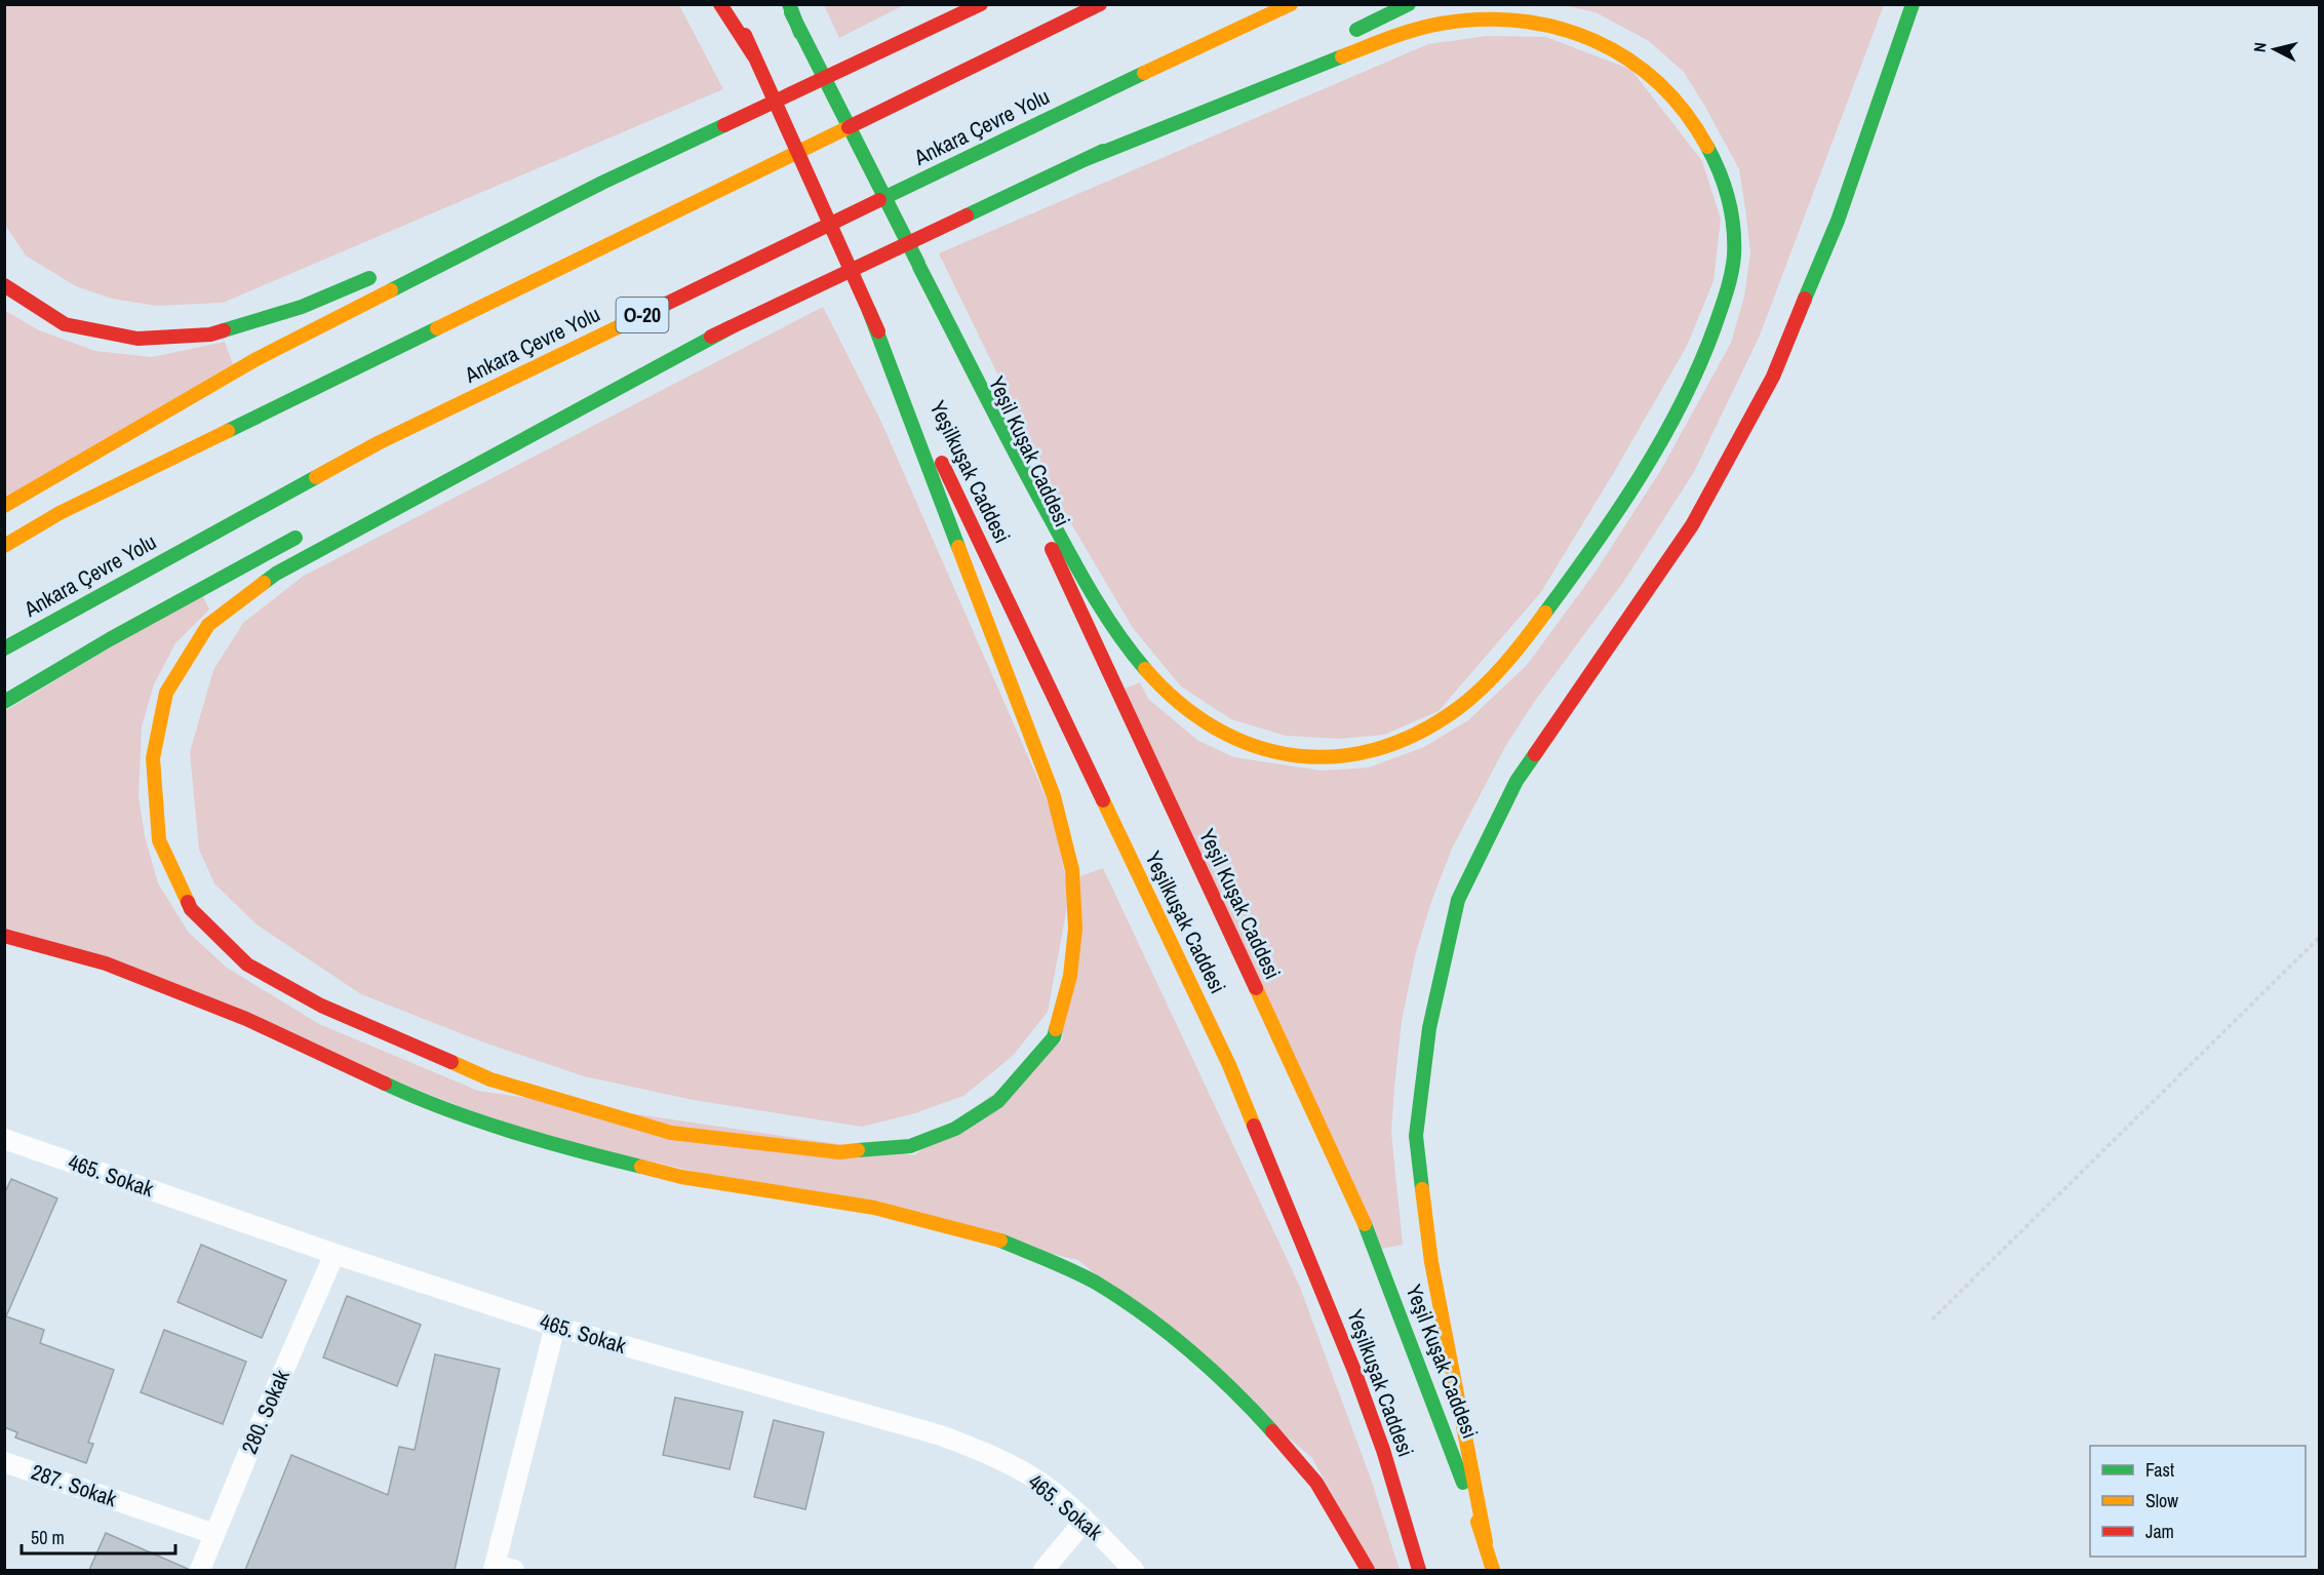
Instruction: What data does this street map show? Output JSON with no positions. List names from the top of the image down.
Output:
{
  "streets": {
    "main road": [
      "Ankara Çevre Yolu",
      "O-20",
      "Yeşil Kuşak Caddesi",
      "Yeşilkuşak Caddesi"
    ],
    "street": ["465. Sokak", "280. Sokak", "287. Sokak"]
  },
  "crossings": [
    ["465. Sokak", "280. Sokak"],
    ["280. Sokak", "287. Sokak"]
  ],
  "legend": ["Fast", "Slow", "Jam"],
  "scale_bar": "50 m",
  "north": "left"
}
